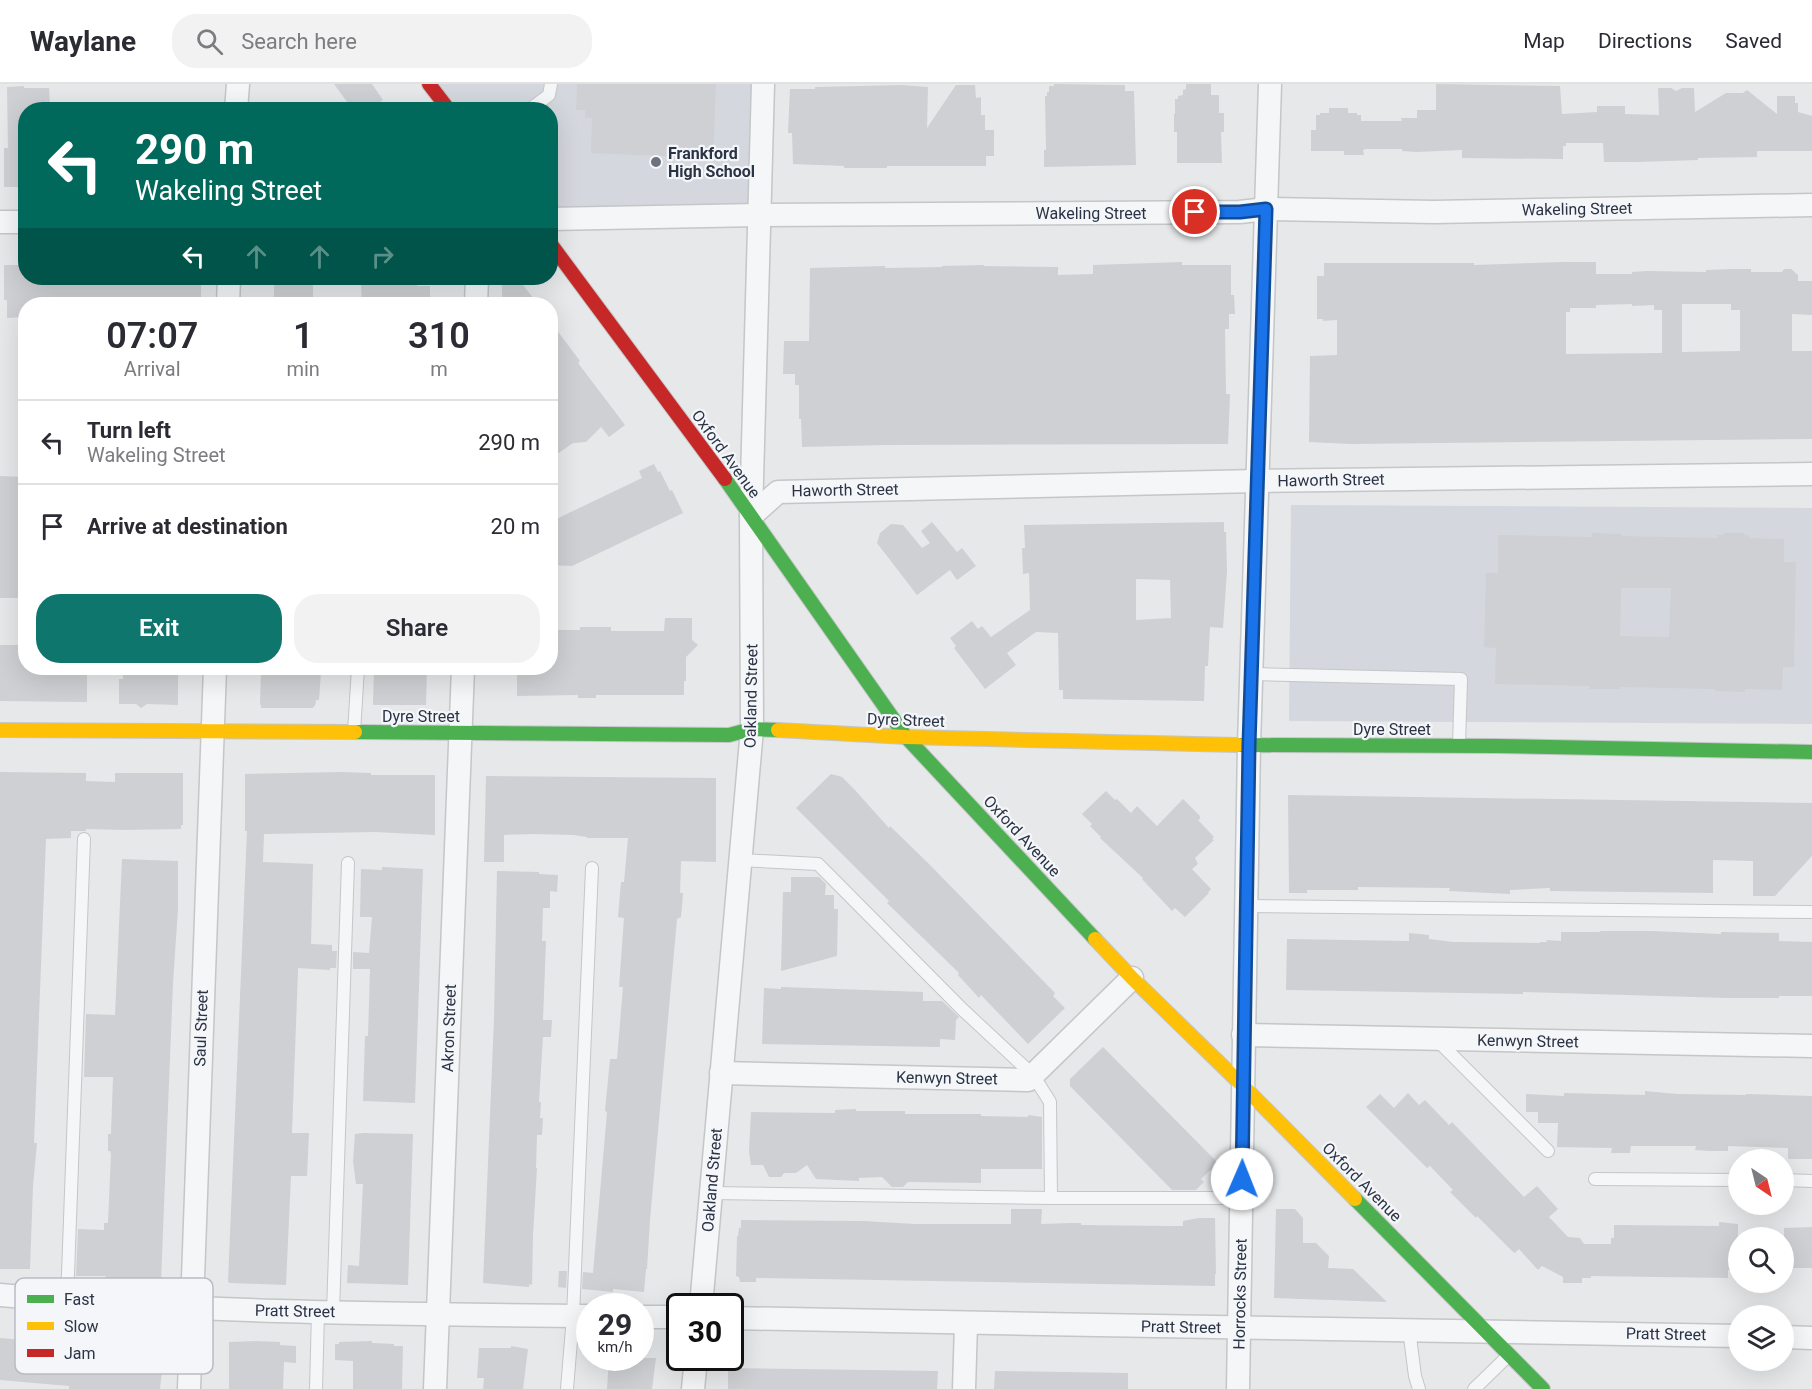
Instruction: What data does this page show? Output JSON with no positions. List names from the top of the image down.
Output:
{
  "streets": {
    "street": [
      "Wakeling Street",
      "Oxford Avenue",
      "Haworth Street",
      "Oakland Street",
      "Dyre Street",
      "Saul Street",
      "Akron Street",
      "Kenwyn Street",
      "Horrocks Street",
      "Pratt Street"
    ]
  },
  "crossings": [
    ["Wakeling Street", "Oakland Street"],
    ["Wakeling Street", "Horrocks Street"],
    ["Oxford Avenue", "Haworth Street"],
    ["Oxford Avenue", "Oakland Street"],
    ["Oxford Avenue", "Dyre Street"],
    ["Oxford Avenue", "Horrocks Street"],
    ["Oxford Avenue", "Pratt Street"],
    ["Haworth Street", "Oakland Street"],
    ["Haworth Street", "Horrocks Street"],
    ["Oakland Street", "Dyre Street"],
    ["Oakland Street", "Kenwyn Street"],
    ["Dyre Street", "Saul Street"],
    ["Dyre Street", "Akron Street"],
    ["Dyre Street", "Horrocks Street"],
    ["Akron Street", "Pratt Street"],
    ["Kenwyn Street", "Horrocks Street"],
    ["Horrocks Street", "Pratt Street"]
  ],
  "places": ["Frankford High School"],
  "legend": ["Fast", "Slow", "Jam"],
  "north": "bottom right",
  "page": {
    "header": "Waylane",
    "search": "Search here",
    "nav": ["Map", "Directions", "Saved"],
    "turn": ["290 m", "Wakeling Street"],
    "eta": [
      "07:07",
      "Arrival",
      "1",
      "min",
      "310",
      "m"
    ],
    "list": [
      {
        "name": "Turn left",
        "note": "Wakeling Street",
        "value": "290 m"
      },
      {
        "name": "Arrive at destination",
        "value": "20 m"
      }
    ],
    "buttons": ["Exit", "Share"],
    "speed": "29 km/h",
    "limit": "30"
  }
}
